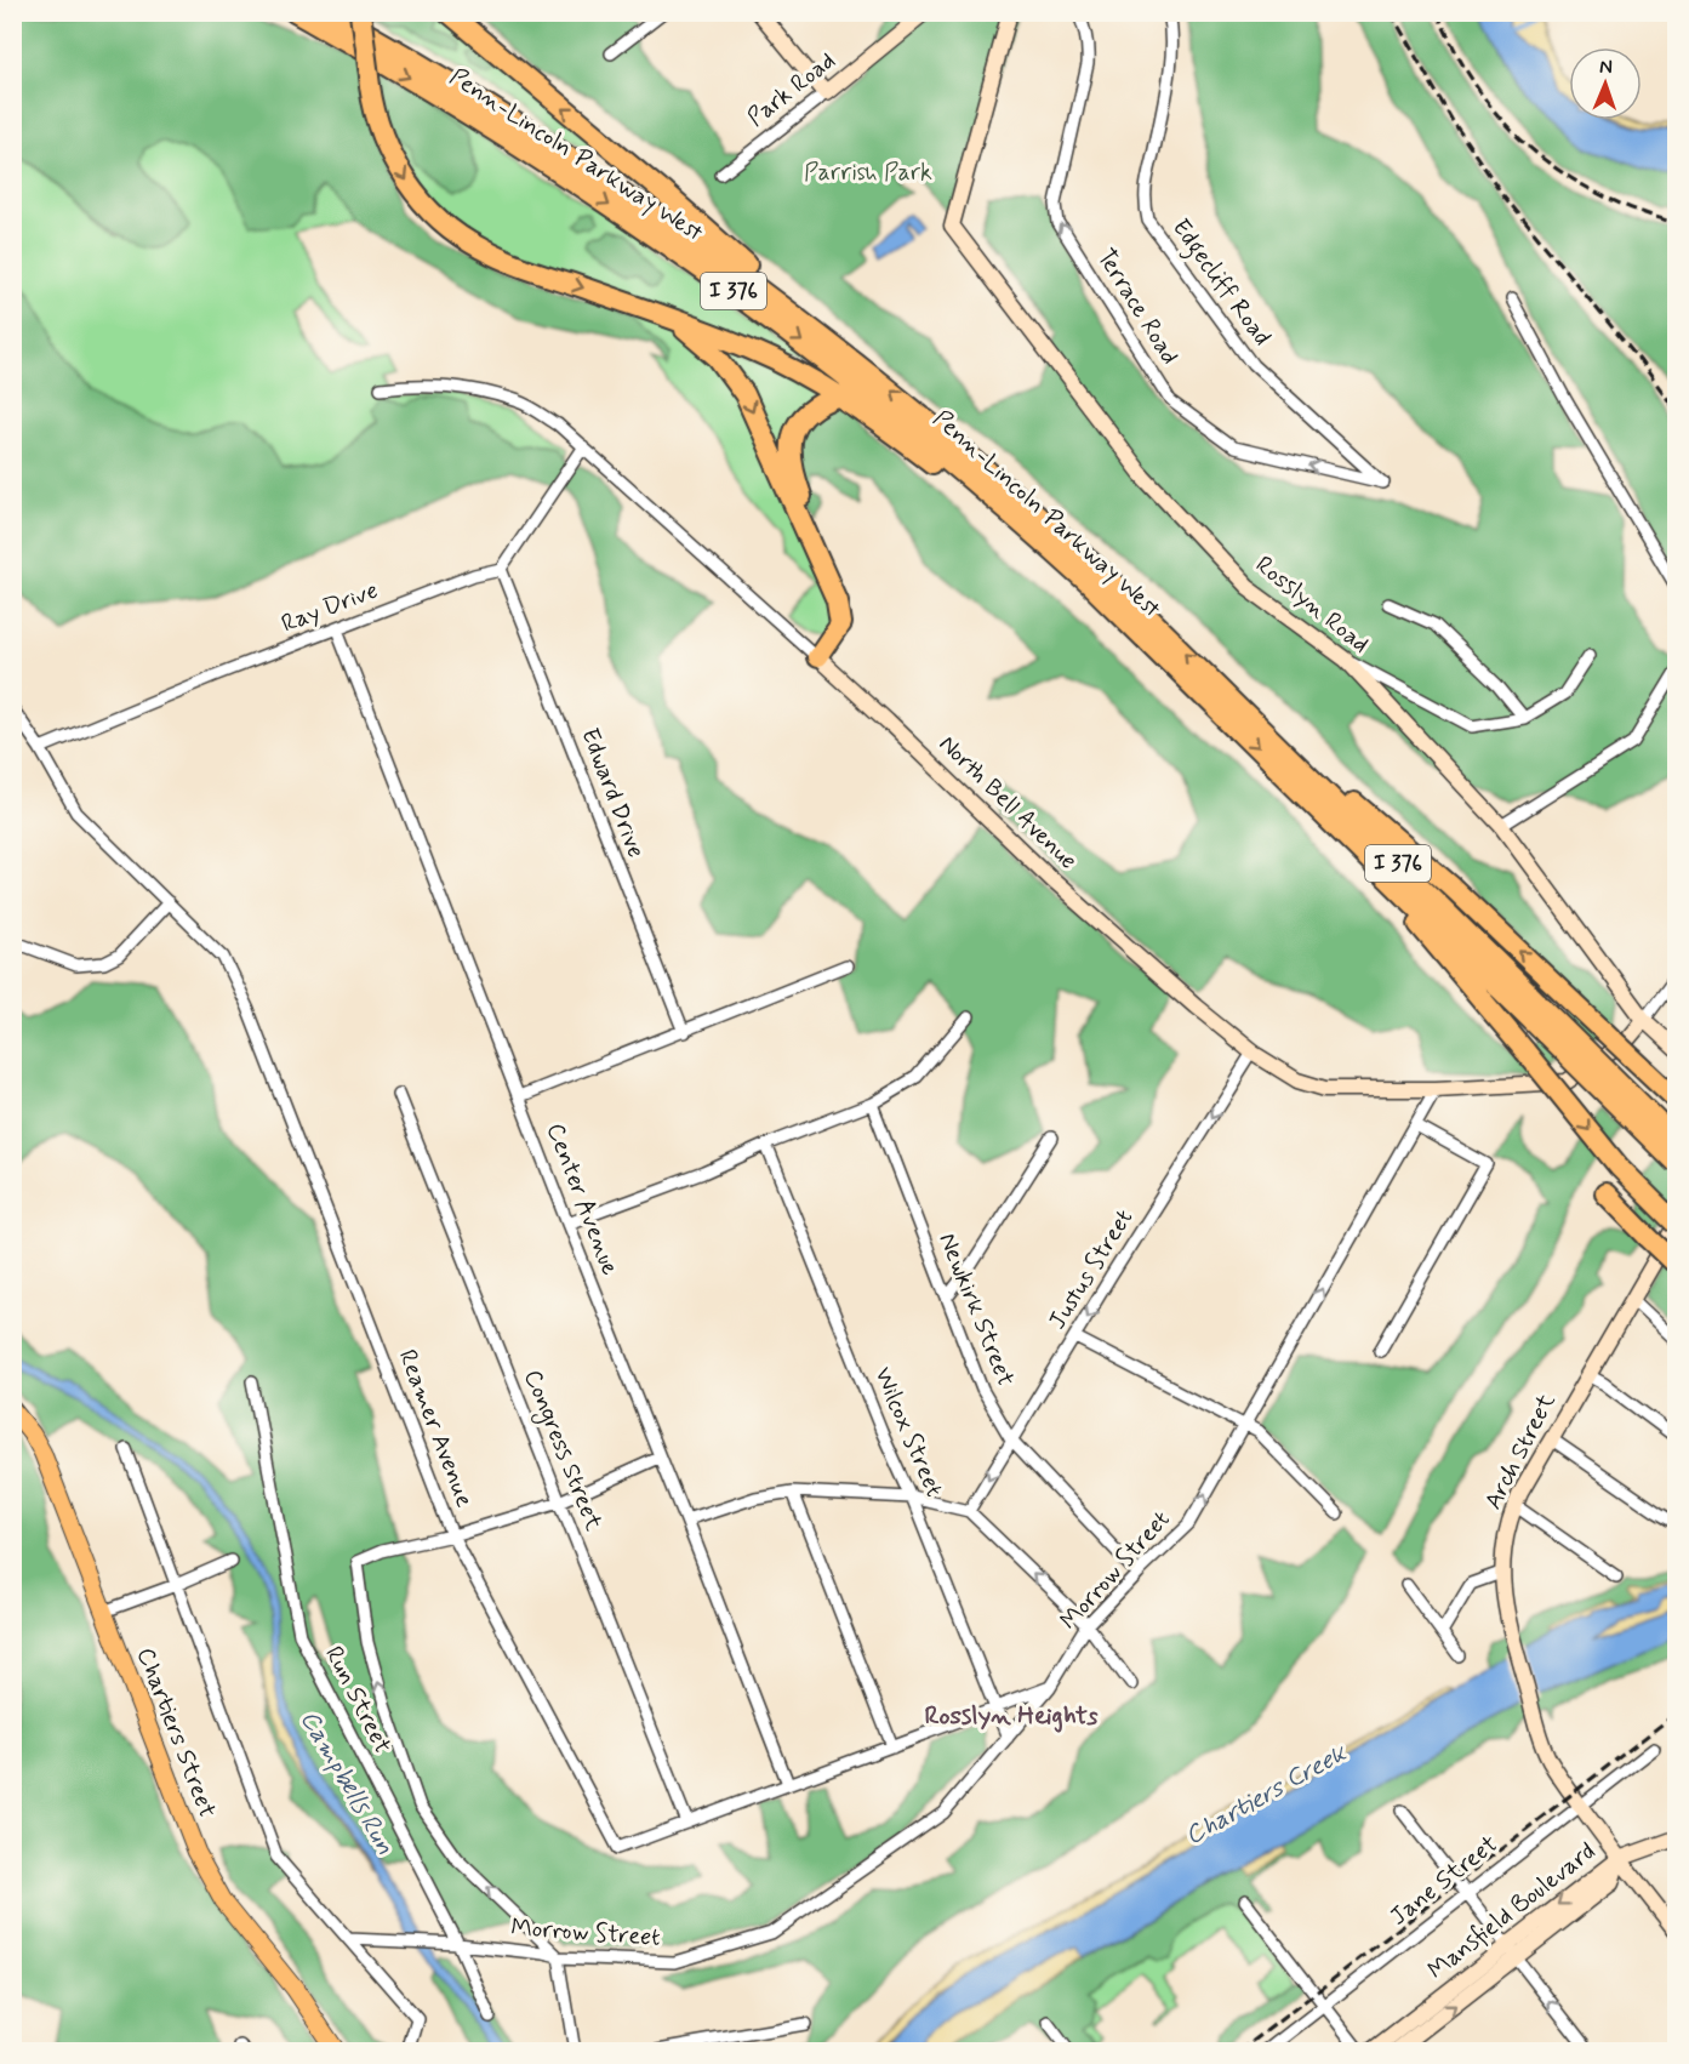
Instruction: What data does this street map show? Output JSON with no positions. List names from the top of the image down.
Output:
{
  "streets": {
    "highway": ["Penn-Lincoln Parkway West", "I 376"],
    "main road": ["Chartiers Street"],
    "street": [
      "Park Road",
      "Edgecliff Road",
      "Terrace Road",
      "Rosslyn Road",
      "Ray Drive",
      "Edward Drive",
      "North Bell Avenue",
      "Center Avenue",
      "Justus Street",
      "Newkirk Street",
      "Reamer Avenue",
      "Wilcox Street",
      "Congress Street",
      "Arch Street",
      "Morrow Street",
      "Run Street",
      "Jane Street",
      "Mansfield Boulevard"
    ]
  },
  "crossings": [
    ["Edgecliff Road", "Terrace Road"],
    ["Rosslyn Road", "North Bell Avenue"],
    ["Ray Drive", "Edward Drive"],
    ["Ray Drive", "Center Avenue"],
    ["Ray Drive", "Reamer Avenue"],
    ["North Bell Avenue", "Justus Street"],
    ["North Bell Avenue", "Morrow Street"],
    ["Justus Street", "Newkirk Street"],
    ["Newkirk Street", "Morrow Street"],
    ["Reamer Avenue", "Congress Street"],
    ["Wilcox Street", "Morrow Street"],
    ["Arch Street", "Jane Street"],
    ["Arch Street", "Mansfield Boulevard"],
    ["Morrow Street", "Run Street"]
  ],
  "one_way": ["Terrace Road", "Justus Street"],
  "districts": ["Rosslyn Heights"],
  "water": ["Campbells Run", "Chartiers Creek"],
  "parks": ["Parrish Park"],
  "north": "top"
}
